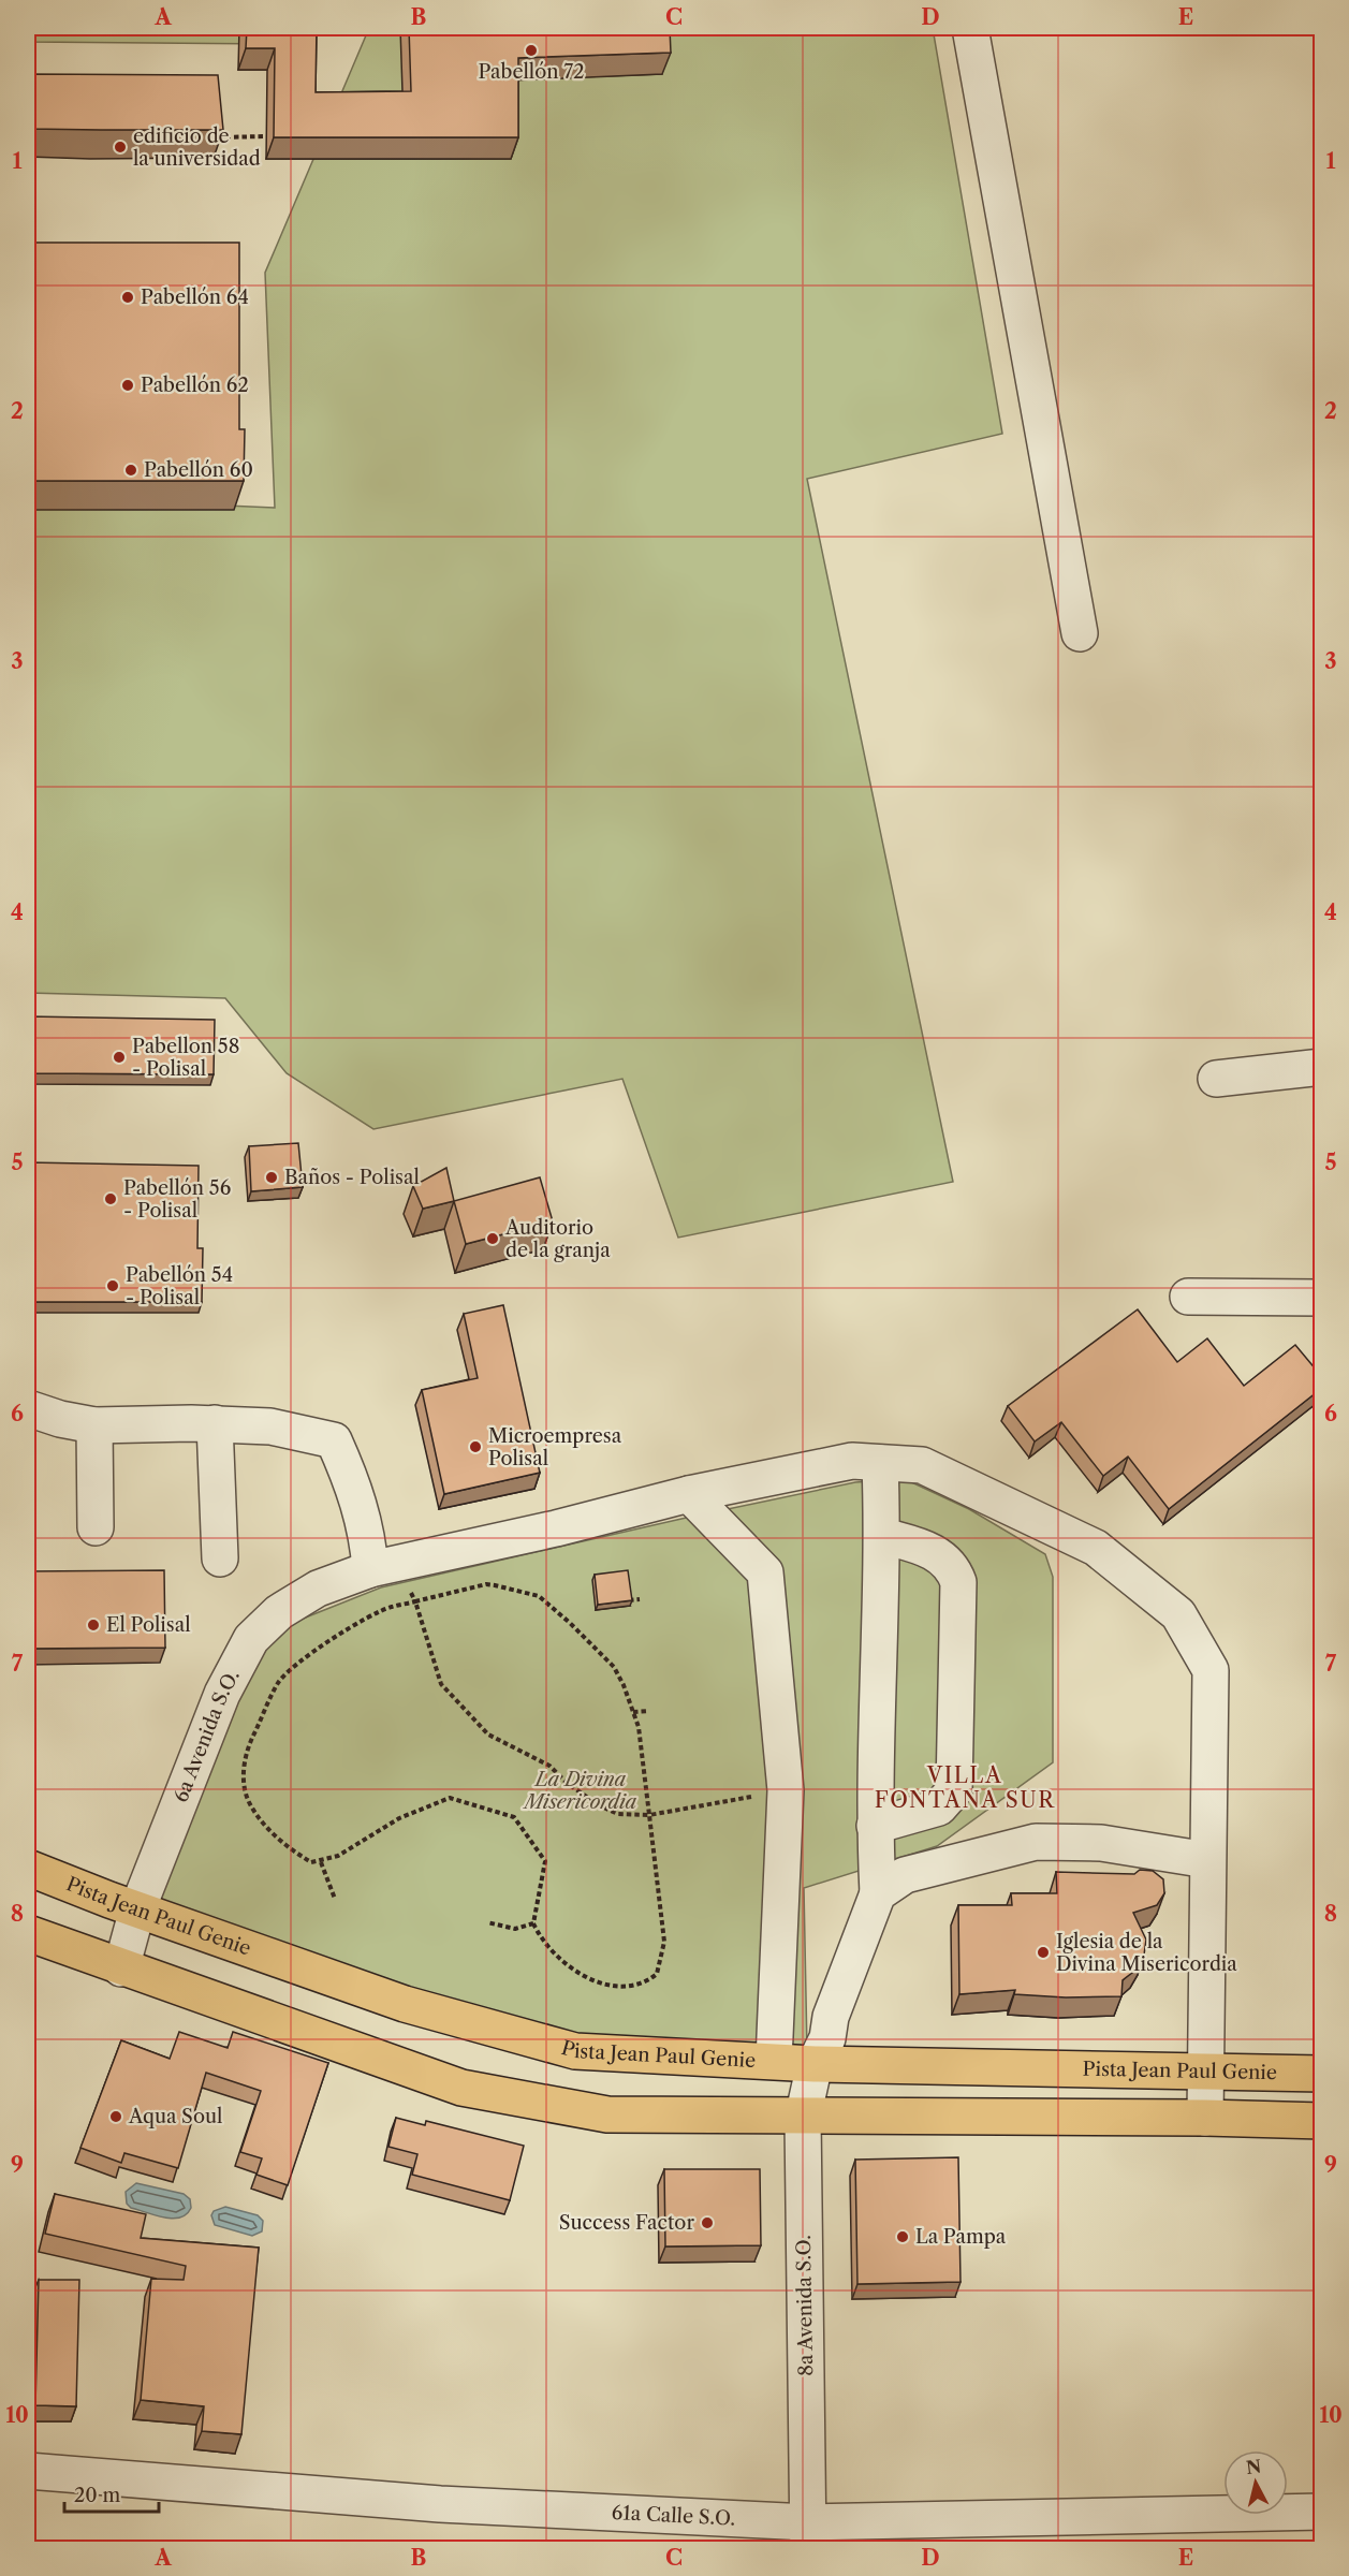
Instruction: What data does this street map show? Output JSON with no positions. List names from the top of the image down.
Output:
{
  "streets": {
    "main road": ["Pista Jean Paul Genie"],
    "street": ["6a Avenida S.O.", "8a Avenida S.O.", "61a Calle S.O."]
  },
  "crossings": [
    ["6a Avenida S.O.", "Pista Jean Paul Genie"],
    ["Pista Jean Paul Genie", "8a Avenida S.O."],
    ["8a Avenida S.O.", "61a Calle S.O."]
  ],
  "districts": ["VILLA FONTANA SUR"],
  "parks": ["La Divina Misericordia"],
  "places": [
    "Pabellón 72",
    "edificio de la universidad",
    "Pabellón 64",
    "Pabellón 62",
    "Pabellón 60",
    "Pabellon 58 - Polisal",
    "Baños - Polisal",
    "Pabellón 56 - Polisal",
    "Auditorio de la granja",
    "Pabellón 54 - Polisal",
    "Microempresa Polisal",
    "El Polisal",
    "Iglesia de la Divina Misericordia",
    "Aqua Soul",
    "Success Factor",
    "La Pampa"
  ],
  "scale_bar": "20 m",
  "north": "top",
  "grid": {
    "columns": [
      "A",
      "B",
      "C",
      "D",
      "E"
    ],
    "rows": [
      "1",
      "2",
      "3",
      "4",
      "5",
      "6",
      "7",
      "8",
      "9",
      "10"
    ]
  }
}
